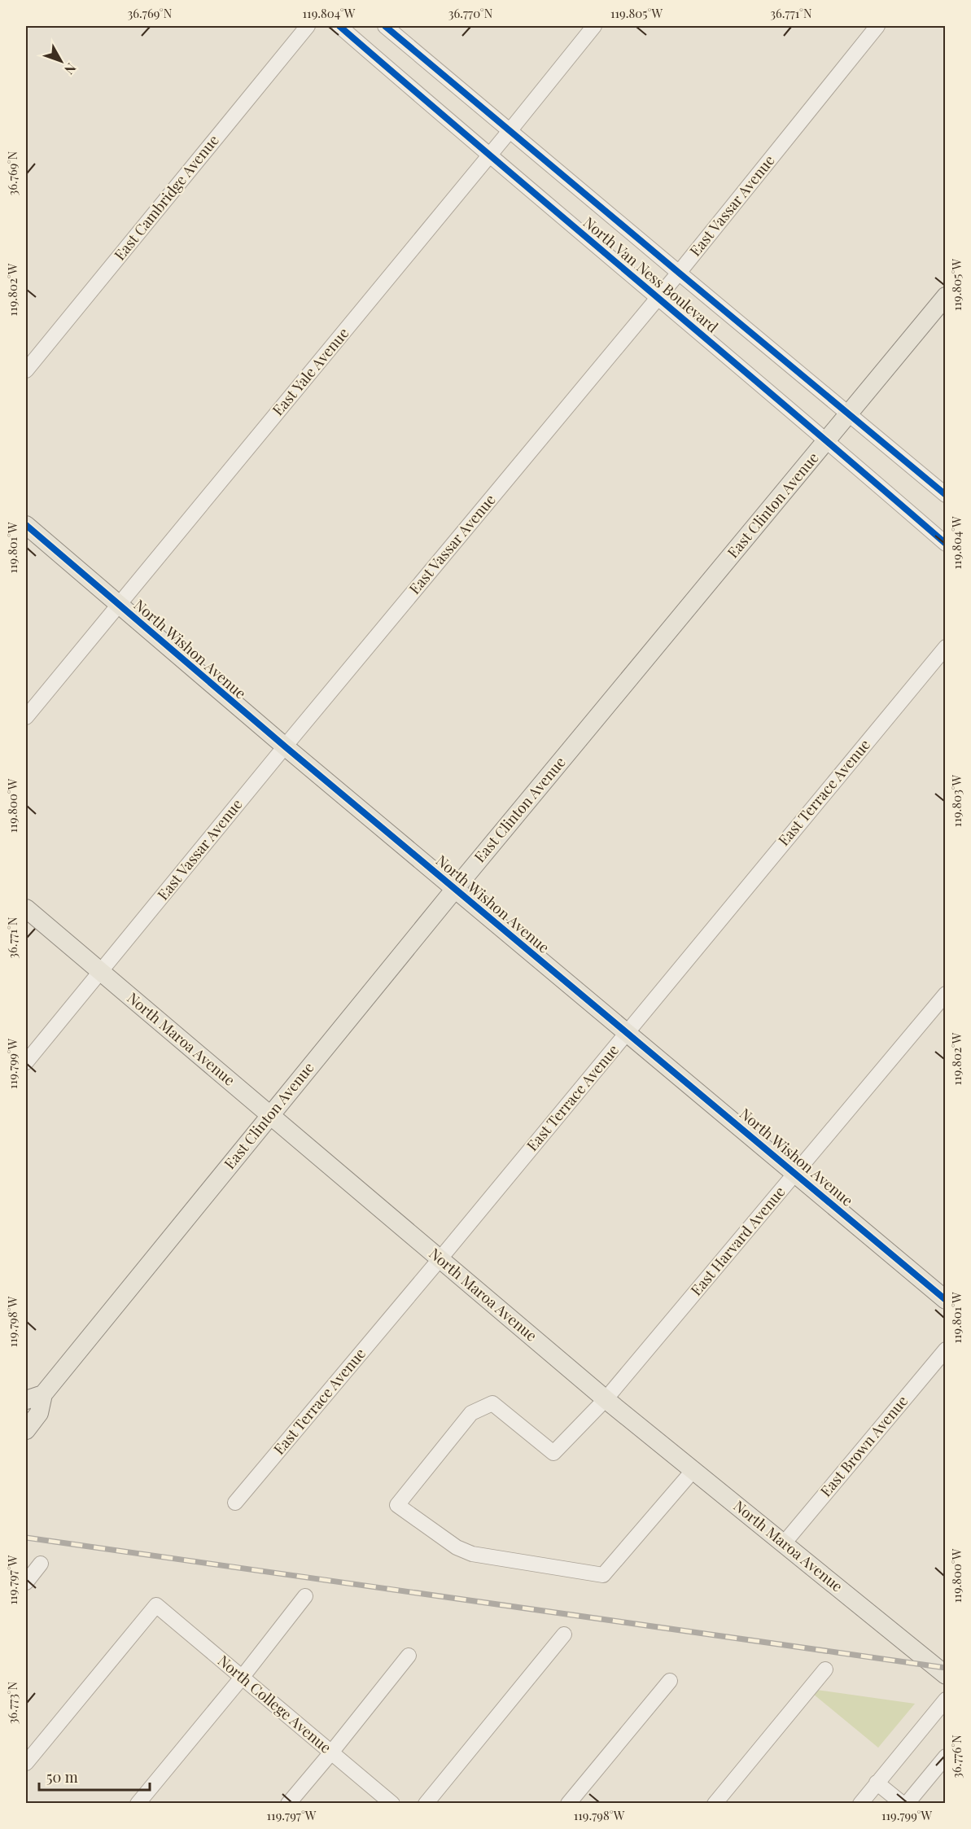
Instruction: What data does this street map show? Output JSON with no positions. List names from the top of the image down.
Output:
{
  "streets": {
    "main road": ["East Clinton Avenue", "North Wishon Avenue", "North Maroa Avenue"],
    "street": [
      "East Cambridge Avenue",
      "East Vassar Avenue",
      "North Van Ness Boulevard",
      "East Yale Avenue",
      "East Terrace Avenue",
      "East Harvard Avenue",
      "East Brown Avenue",
      "North College Avenue"
    ]
  },
  "crossings": [
    ["East Vassar Avenue", "North Van Ness Boulevard"],
    ["East Vassar Avenue", "North Wishon Avenue"],
    ["East Vassar Avenue", "North Maroa Avenue"],
    ["North Van Ness Boulevard", "East Yale Avenue"],
    ["North Van Ness Boulevard", "East Clinton Avenue"],
    ["East Yale Avenue", "North Wishon Avenue"],
    ["East Clinton Avenue", "North Wishon Avenue"],
    ["East Clinton Avenue", "North Maroa Avenue"],
    ["North Wishon Avenue", "East Terrace Avenue"],
    ["North Wishon Avenue", "East Harvard Avenue"],
    ["East Terrace Avenue", "North Maroa Avenue"],
    ["North Maroa Avenue", "East Harvard Avenue"],
    ["North Maroa Avenue", "East Brown Avenue"]
  ],
  "scale_bar": "50 m",
  "north": "bottom right",
  "coordinates": [
    "36.769°N",
    "119.804°W",
    "36.770°N",
    "119.805°W",
    "36.771°N",
    "119.802°W",
    "119.801°W",
    "119.803°W",
    "119.800°W",
    "119.799°W",
    "119.798°W",
    "119.797°W",
    "36.773°N",
    "36.776°N"
  ]
}
